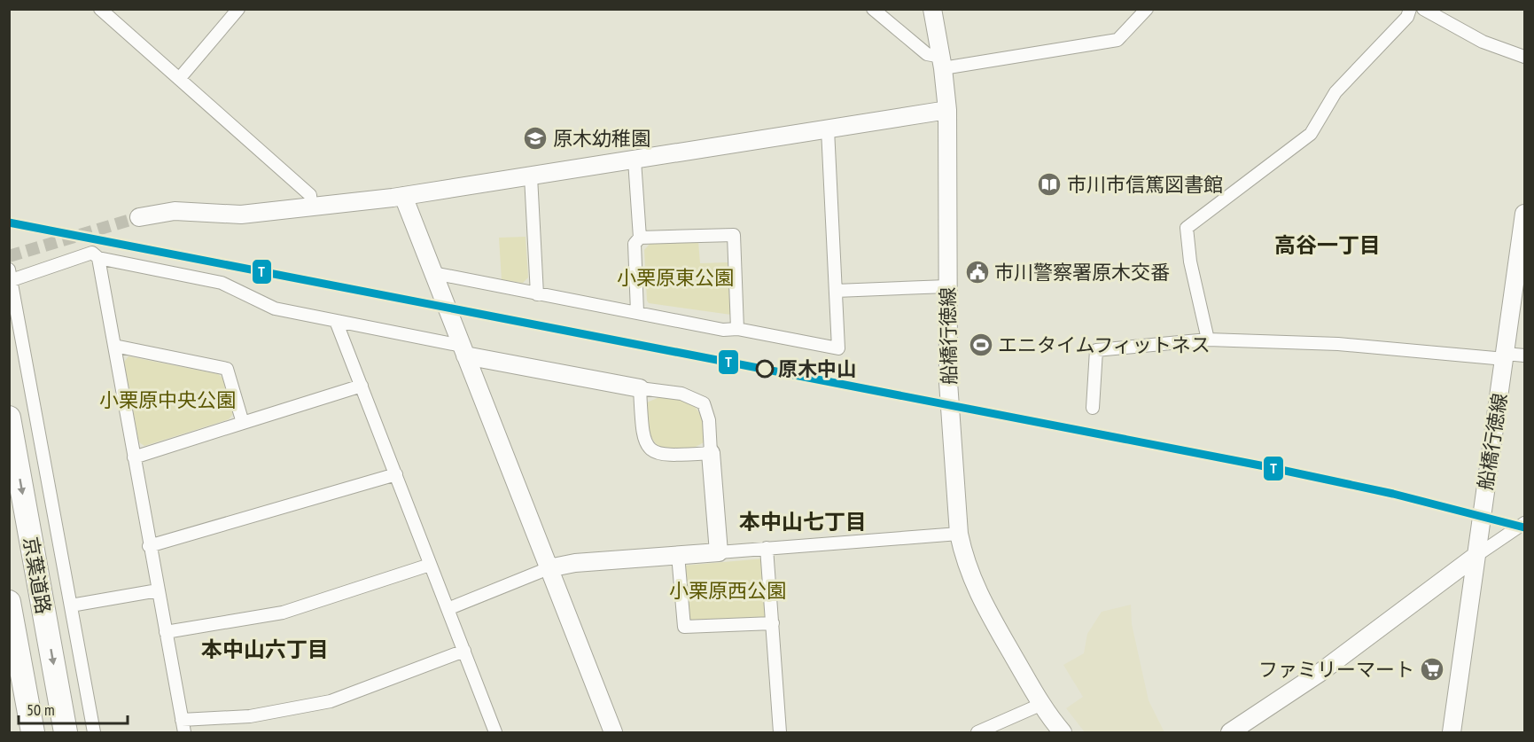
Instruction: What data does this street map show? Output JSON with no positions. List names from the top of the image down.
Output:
{
  "streets": {
    "highway": ["京葉道路"],
    "street": ["船橋行徳線"]
  },
  "districts": ["高谷一丁目", "本中山七丁目", "本中山六丁目"],
  "parks": ["小栗原東公園", "小栗原中央公園", "小栗原西公園"],
  "places": {
    "school or university": ["原木幼稚園"],
    "library": ["市川市信篤図書館"],
    "public building": ["市川警察署原木交番"],
    "sports": ["エニタイムフィットネス"],
    "other": ["原木中山"],
    "supermarket": ["ファミリーマート"]
  },
  "lines": ["transit line T"],
  "scale_bar": "50 m"
}
